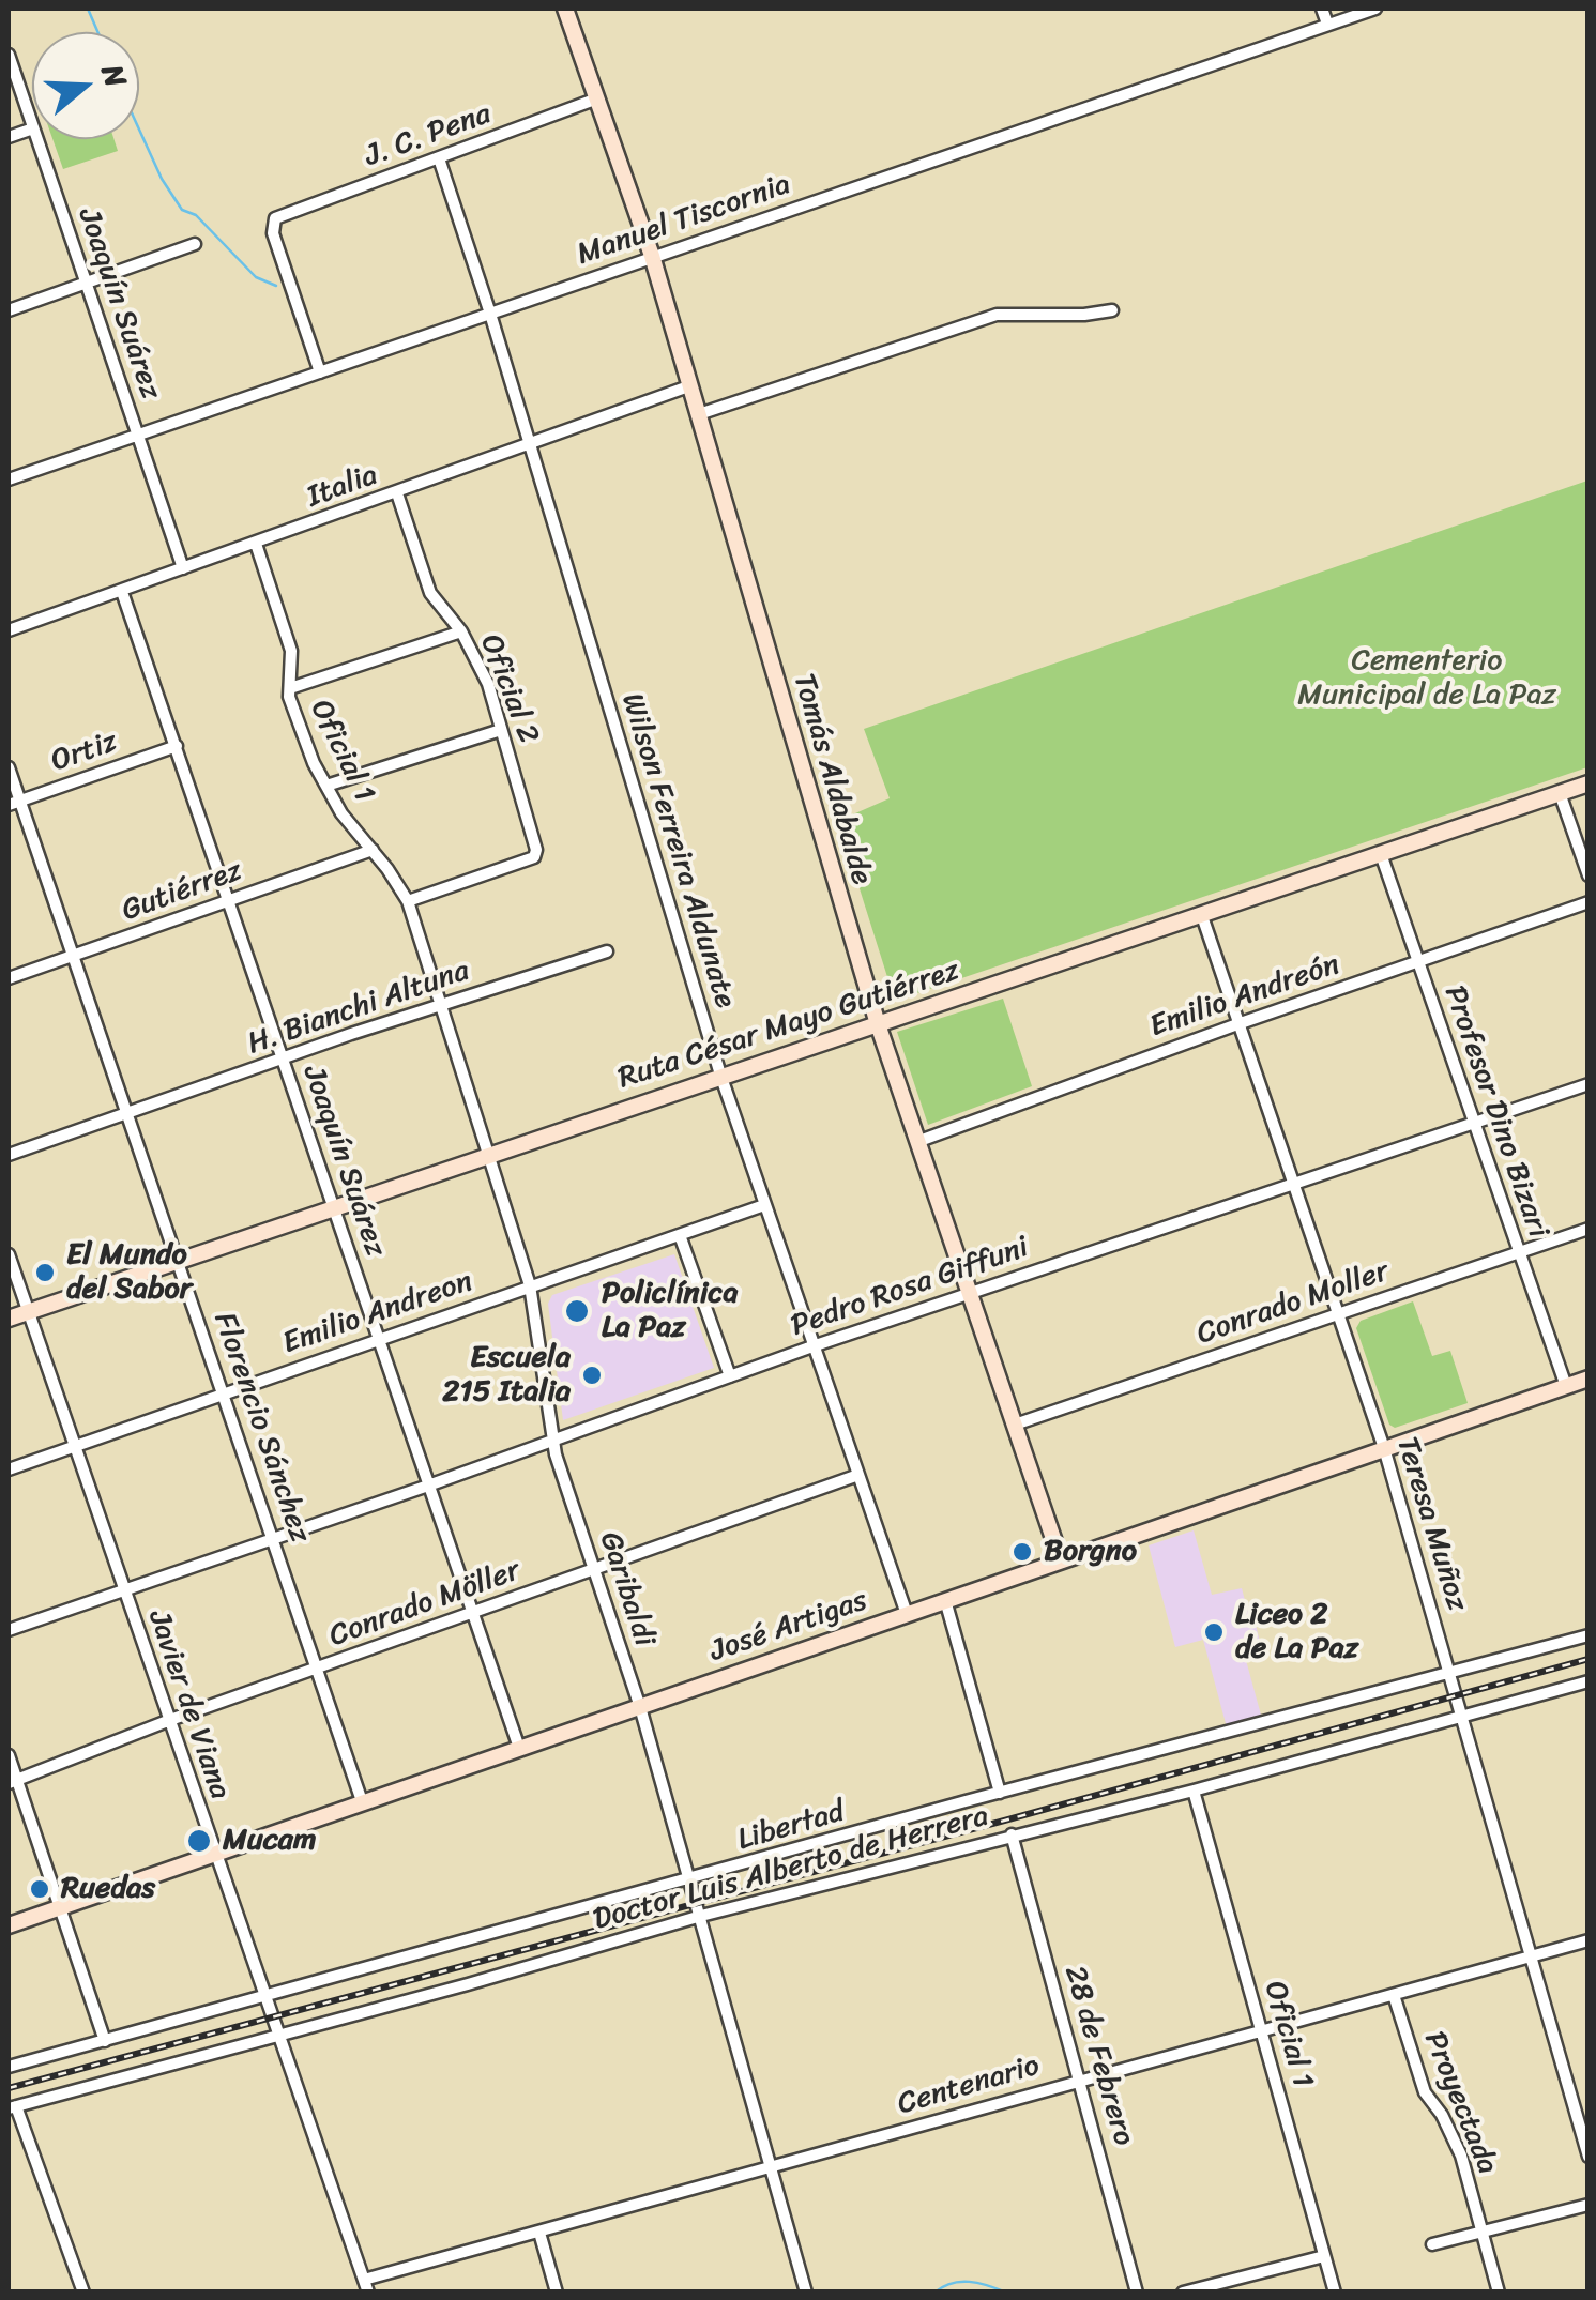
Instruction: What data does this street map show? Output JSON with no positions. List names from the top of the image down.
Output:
{
  "streets": {
    "street": [
      "J. C. Pena",
      "Manuel Tiscornia",
      "Joaquín Suárez",
      "Italia",
      "Oficial 2",
      "Oficial 1",
      "Ortiz",
      "Tomás Aldabalde",
      "Wilson Ferreira Aldunate",
      "Gutiérrez",
      "Emilio Andreón",
      "H. Bianchi Altuna",
      "Ruta César Mayo Gutiérrez",
      "Profesor Dino Bizari",
      "Pedro Rosa Giffuni",
      "Conrado Moller",
      "Emilio Andreon",
      "Florencio Sánchez",
      "Teresa Muñoz",
      "Garibaldi",
      "Conrado Möller",
      "José Artigas",
      "Javier de Viana",
      "Libertad",
      "Doctor Luis Alberto de Herrera",
      "28 de Febrero",
      "Centenario",
      "Proyectada"
    ]
  },
  "crossings": [
    ["J. C. Pena", "Manuel Tiscornia"],
    ["J. C. Pena", "Tomás Aldabalde"],
    ["J. C. Pena", "Wilson Ferreira Aldunate"],
    ["Manuel Tiscornia", "Joaquín Suárez"],
    ["Manuel Tiscornia", "Tomás Aldabalde"],
    ["Manuel Tiscornia", "Wilson Ferreira Aldunate"],
    ["Joaquín Suárez", "Italia"],
    ["Joaquín Suárez", "Ortiz"],
    ["Joaquín Suárez", "Gutiérrez"],
    ["Joaquín Suárez", "H. Bianchi Altuna"],
    ["Joaquín Suárez", "Ruta César Mayo Gutiérrez"],
    ["Joaquín Suárez", "Pedro Rosa Giffuni"],
    ["Joaquín Suárez", "Emilio Andreon"],
    ["Joaquín Suárez", "Conrado Möller"],
    ["Joaquín Suárez", "José Artigas"],
    ["Italia", "Oficial 2"],
    ["Italia", "Oficial 1"],
    ["Italia", "Tomás Aldabalde"],
    ["Italia", "Wilson Ferreira Aldunate"],
    ["Oficial 2", "Oficial 1"],
    ["Oficial 2", "Garibaldi"],
    ["Oficial 1", "Gutiérrez"],
    ["Oficial 1", "Garibaldi"],
    ["Oficial 1", "Doctor Luis Alberto de Herrera"],
    ["Oficial 1", "Centenario"],
    ["Ortiz", "Florencio Sánchez"],
    ["Tomás Aldabalde", "Emilio Andreón"],
    ["Tomás Aldabalde", "Ruta César Mayo Gutiérrez"],
    ["Tomás Aldabalde", "Pedro Rosa Giffuni"],
    ["Tomás Aldabalde", "Conrado Moller"],
    ["Tomás Aldabalde", "José Artigas"],
    ["Wilson Ferreira Aldunate", "Ruta César Mayo Gutiérrez"],
    ["Wilson Ferreira Aldunate", "Pedro Rosa Giffuni"],
    ["Wilson Ferreira Aldunate", "Emilio Andreon"],
    ["Wilson Ferreira Aldunate", "Conrado Möller"],
    ["Wilson Ferreira Aldunate", "José Artigas"],
    ["Gutiérrez", "Florencio Sánchez"],
    ["Emilio Andreón", "Profesor Dino Bizari"],
    ["Emilio Andreón", "Teresa Muñoz"],
    ["H. Bianchi Altuna", "Florencio Sánchez"],
    ["H. Bianchi Altuna", "Garibaldi"],
    ["Ruta César Mayo Gutiérrez", "Profesor Dino Bizari"],
    ["Ruta César Mayo Gutiérrez", "Florencio Sánchez"],
    ["Ruta César Mayo Gutiérrez", "Teresa Muñoz"],
    ["Ruta César Mayo Gutiérrez", "Garibaldi"],
    ["Ruta César Mayo Gutiérrez", "Javier de Viana"],
    ["Profesor Dino Bizari", "Pedro Rosa Giffuni"],
    ["Profesor Dino Bizari", "Conrado Moller"],
    ["Profesor Dino Bizari", "José Artigas"],
    ["Pedro Rosa Giffuni", "Florencio Sánchez"],
    ["Pedro Rosa Giffuni", "Teresa Muñoz"],
    ["Pedro Rosa Giffuni", "Garibaldi"],
    ["Pedro Rosa Giffuni", "Javier de Viana"],
    ["Conrado Moller", "Teresa Muñoz"],
    ["Emilio Andreon", "Florencio Sánchez"],
    ["Emilio Andreon", "Garibaldi"],
    ["Emilio Andreon", "Javier de Viana"],
    ["Florencio Sánchez", "Conrado Möller"],
    ["Florencio Sánchez", "José Artigas"],
    ["Teresa Muñoz", "José Artigas"],
    ["Teresa Muñoz", "Libertad"],
    ["Teresa Muñoz", "Doctor Luis Alberto de Herrera"],
    ["Teresa Muñoz", "Centenario"],
    ["Garibaldi", "Conrado Möller"],
    ["Garibaldi", "José Artigas"],
    ["Garibaldi", "Libertad"],
    ["Garibaldi", "Doctor Luis Alberto de Herrera"],
    ["Garibaldi", "Centenario"],
    ["Conrado Möller", "Javier de Viana"],
    ["José Artigas", "Javier de Viana"],
    ["Javier de Viana", "Libertad"],
    ["Javier de Viana", "Doctor Luis Alberto de Herrera"],
    ["Javier de Viana", "Centenario"],
    ["Doctor Luis Alberto de Herrera", "28 de Febrero"],
    ["28 de Febrero", "Centenario"],
    ["Centenario", "Proyectada"]
  ],
  "parks": ["Cementerio Municipal de La Paz"],
  "places": [
    "El Mundo del Sabor",
    "Policlínica La Paz",
    "Escuela 215 Italia",
    "Borgno",
    "Liceo 2 de La Paz",
    "Mucam",
    "Ruedas"
  ],
  "north": "right"
}
